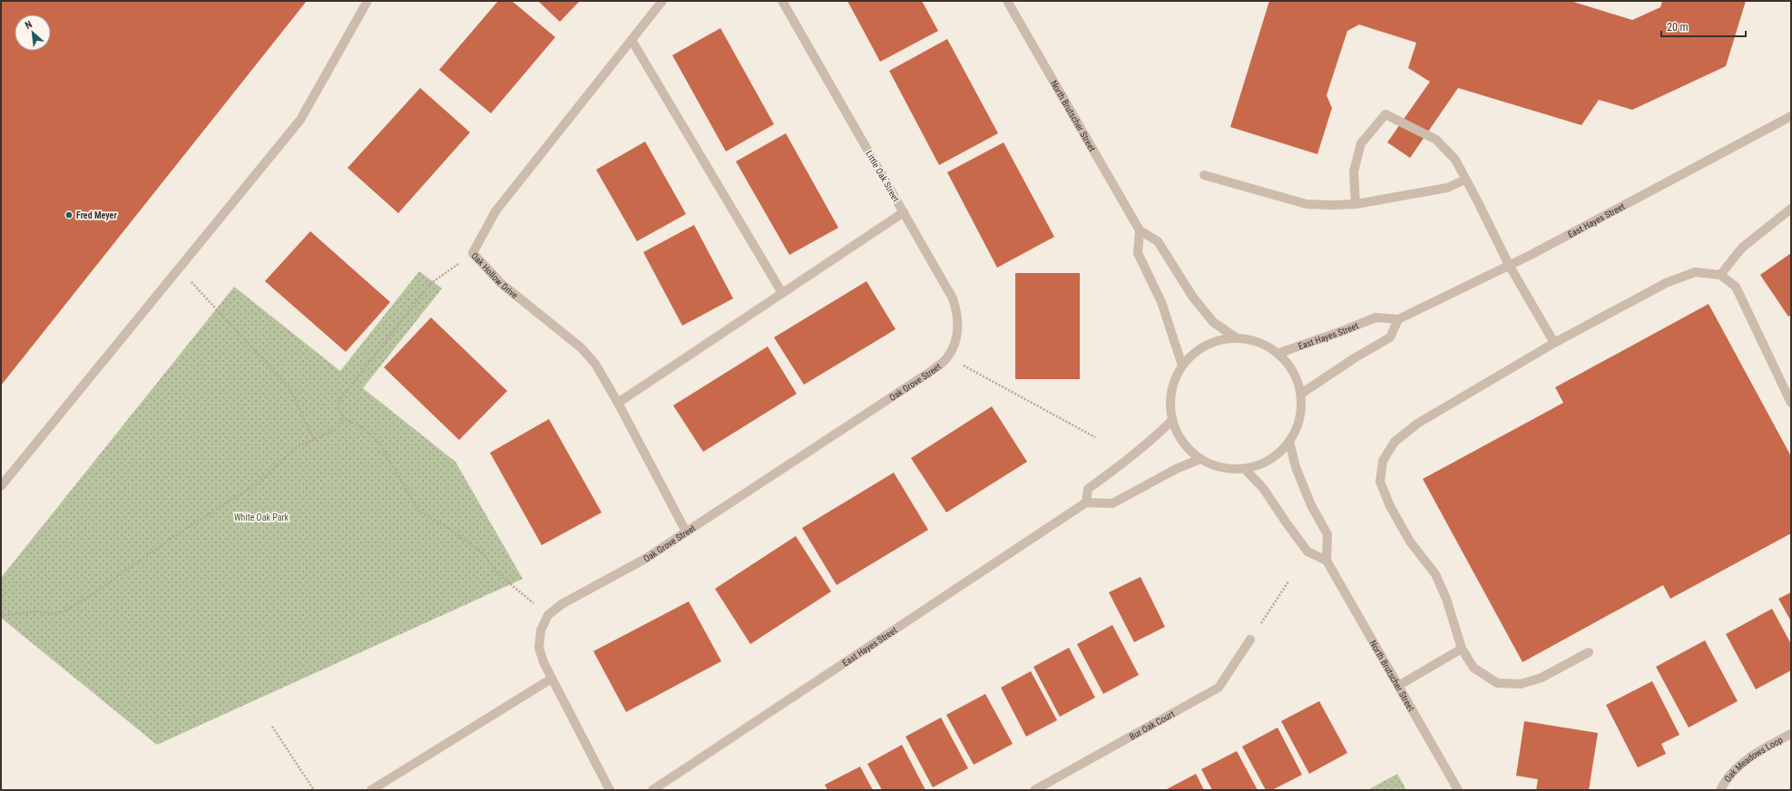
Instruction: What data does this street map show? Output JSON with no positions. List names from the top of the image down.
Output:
{
  "streets": {
    "street": [
      "North Brutscher Street",
      "Little Oak Street",
      "East Hayes Street",
      "Oak Hollow Drive",
      "Oak Grove Street",
      "Bur Oak Court",
      "Oak Meadows Loop"
    ]
  },
  "crossings": [
    ["Little Oak Street", "Oak Grove Street"],
    ["Oak Hollow Drive", "Oak Grove Street"]
  ],
  "parks": ["White Oak Park"],
  "places": ["Fred Meyer"],
  "scale_bar": "20 m",
  "north": "top left"
}
